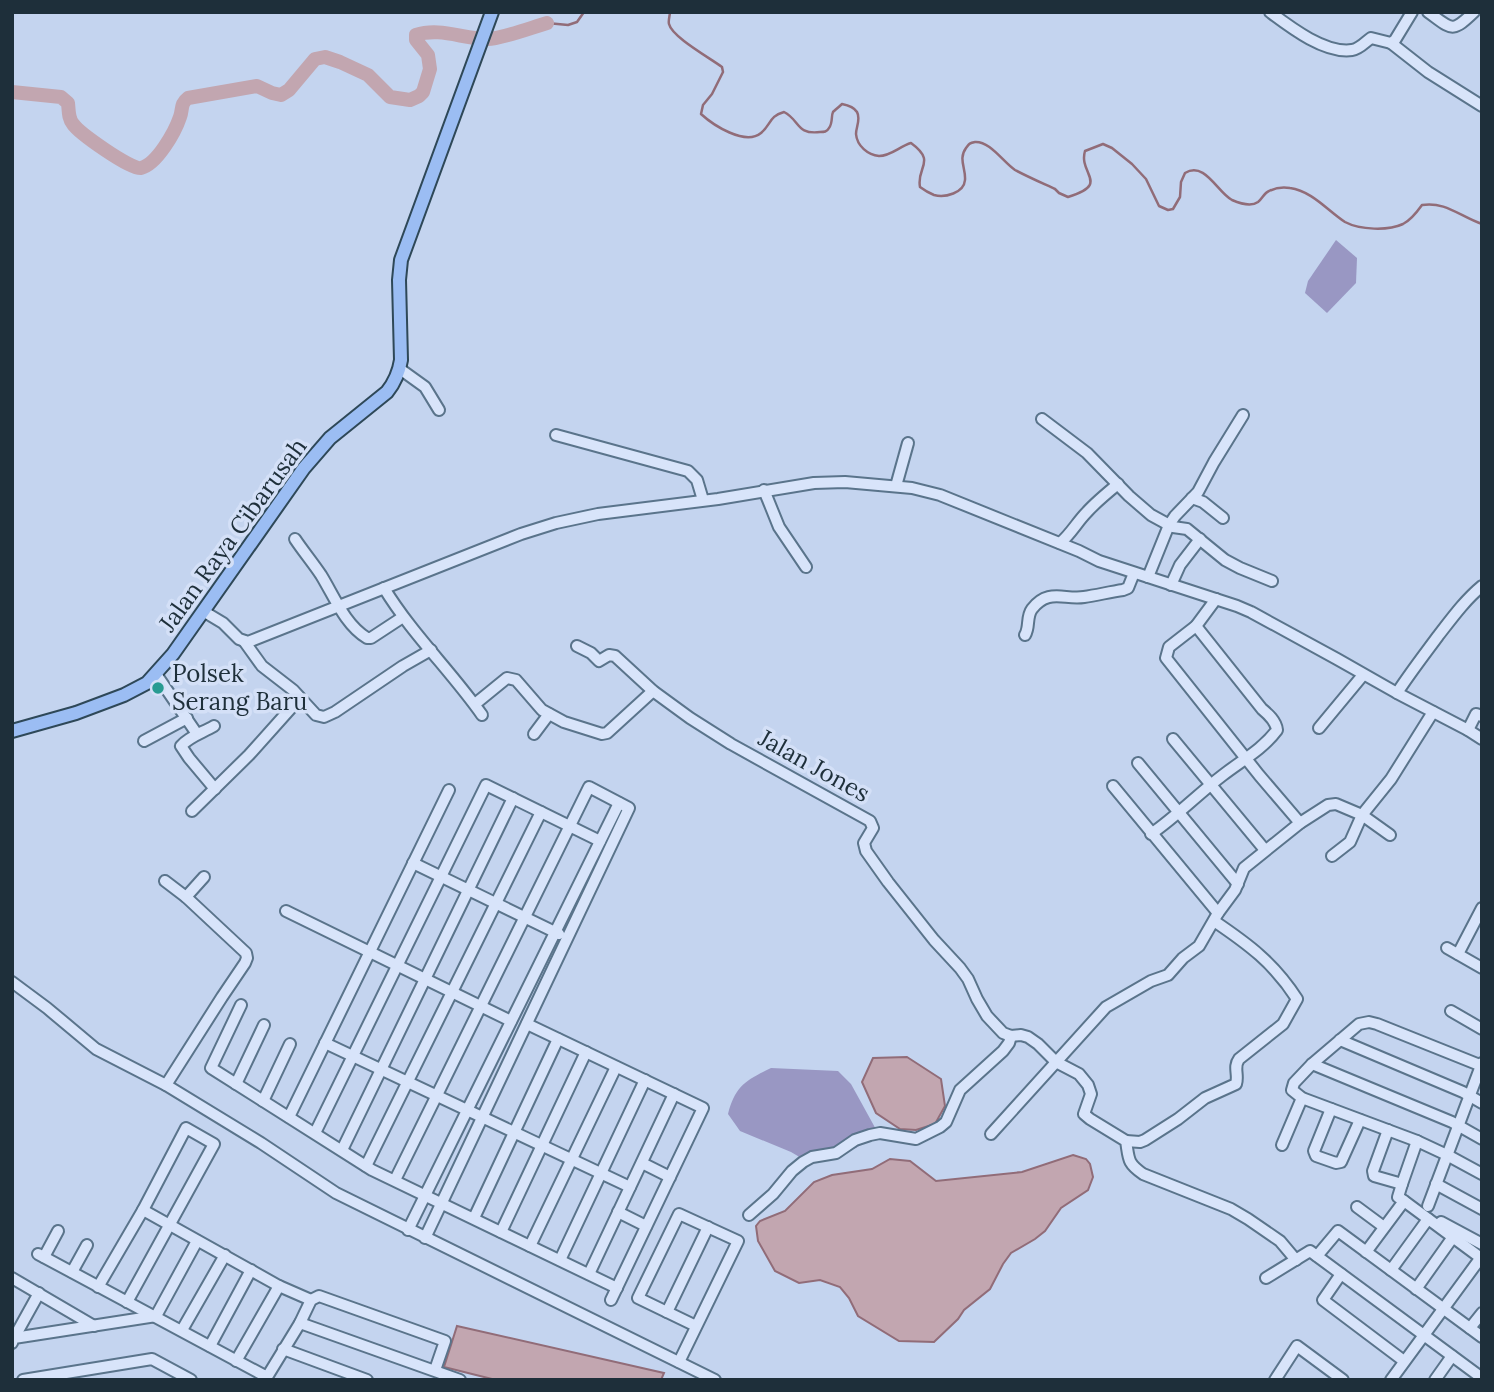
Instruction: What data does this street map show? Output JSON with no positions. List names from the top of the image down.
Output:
{
  "streets": {
    "main road": ["Jalan Raya Cibarusah"],
    "street": ["Jalan Jones"]
  },
  "places": ["Polsek Serang Baru"]
}
